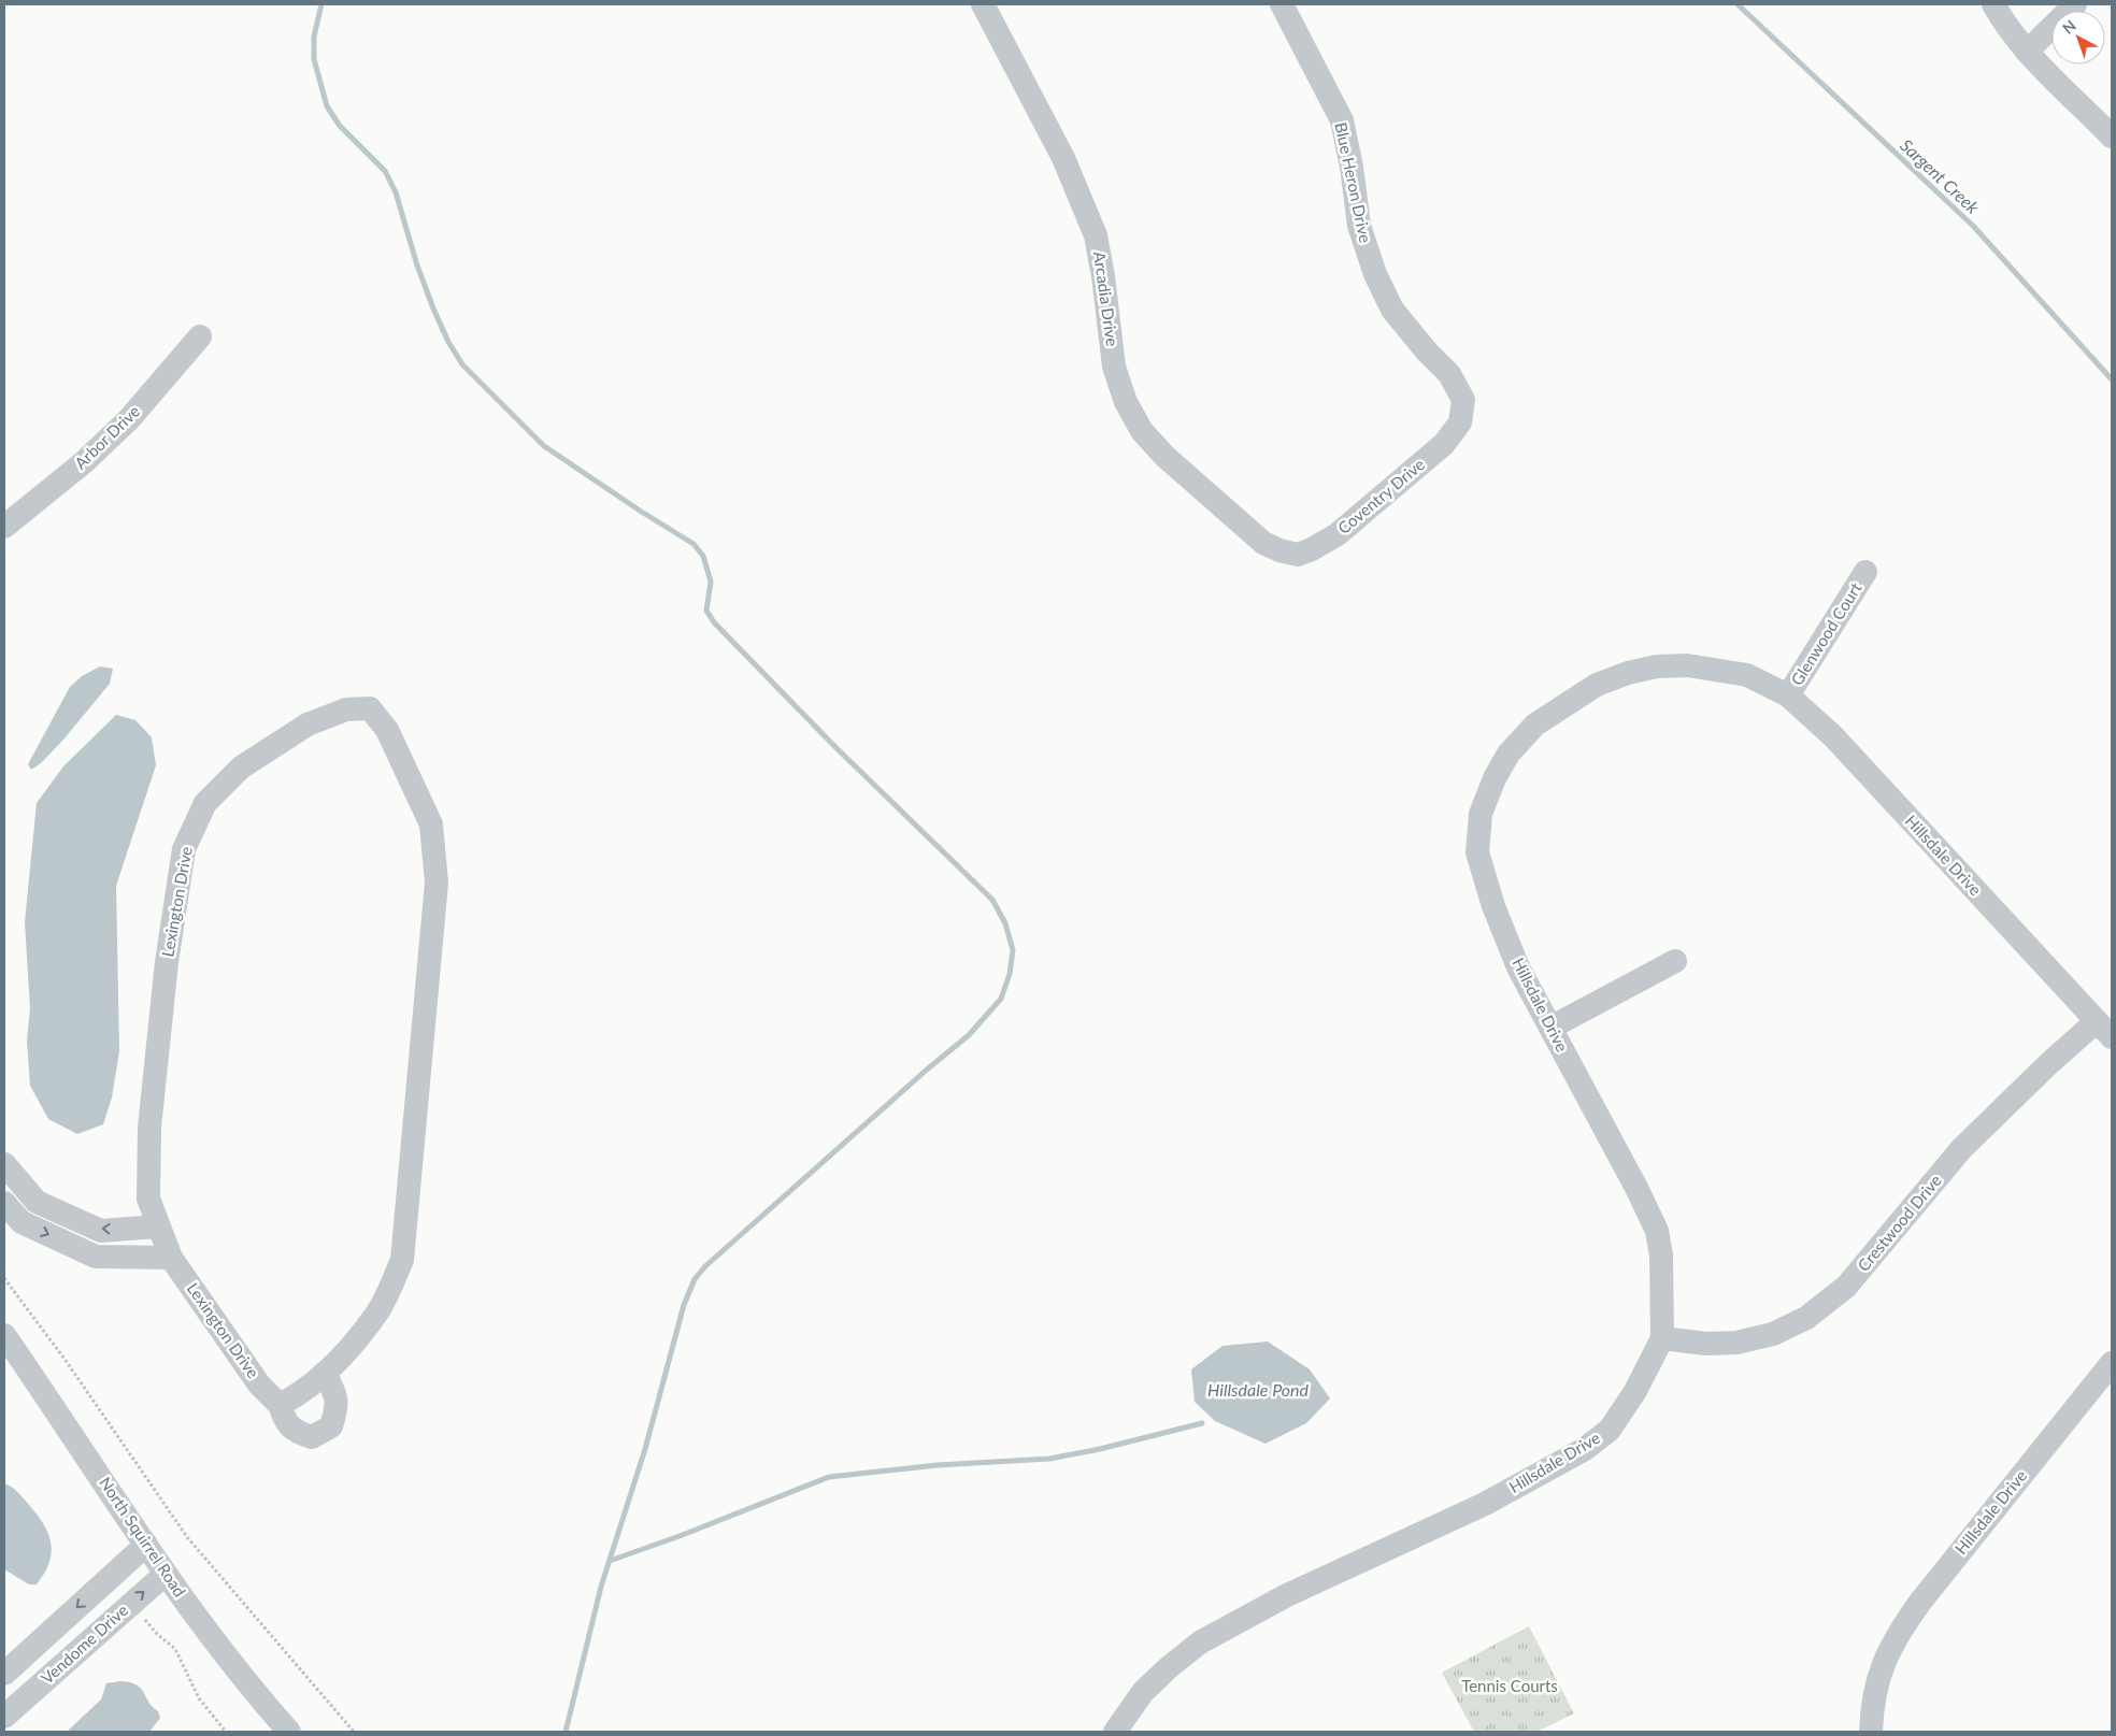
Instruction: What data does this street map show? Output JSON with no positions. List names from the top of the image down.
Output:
{
  "streets": {
    "street": [
      "Blue Heron Drive",
      "Arcadia Drive",
      "Arbor Drive",
      "Coventry Drive",
      "Glenwood Court",
      "Hillsdale Drive",
      "Lexington Drive",
      "Crestwood Drive",
      "North Squirrel Road",
      "Vendome Drive"
    ]
  },
  "crossings": [
    ["Blue Heron Drive", "Coventry Drive"],
    ["Arcadia Drive", "Coventry Drive"],
    ["Glenwood Court", "Hillsdale Drive"],
    ["Hillsdale Drive", "Crestwood Drive"],
    ["North Squirrel Road", "Vendome Drive"]
  ],
  "water": ["Sargent Creek", "Hillsdale Pond"],
  "parks": ["Tennis Courts"],
  "north": "top left"
}
